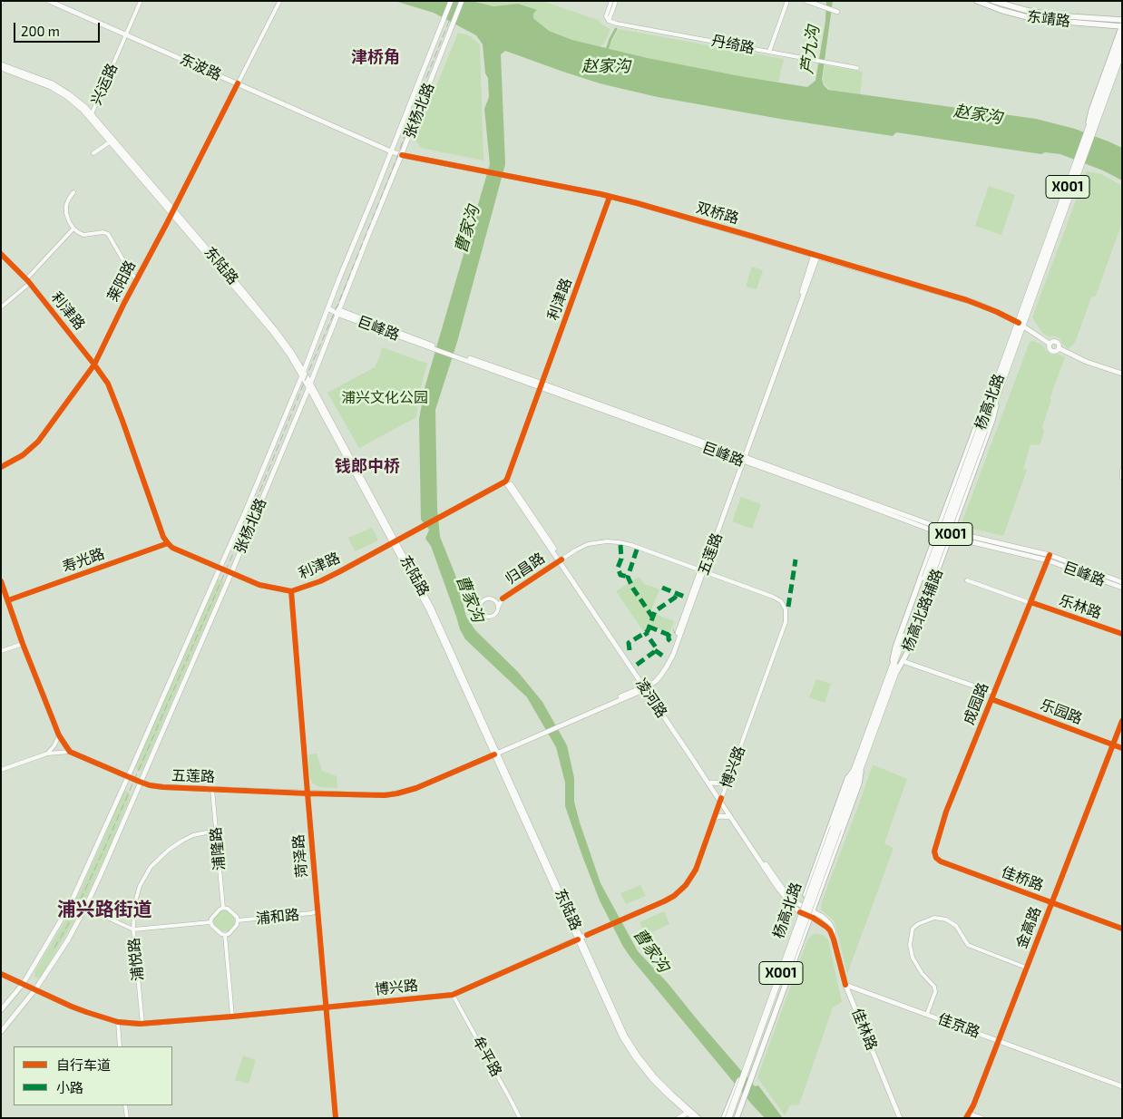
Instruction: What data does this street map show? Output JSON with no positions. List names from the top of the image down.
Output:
{
  "streets": {
    "highway": ["X001", "杨高北路"],
    "main road": ["东靖路", "杨高北路辅路"],
    "street": [
      "丹绮路",
      "东波路",
      "兴运路",
      "张杨北路",
      "双桥路",
      "东陆路",
      "莱阳路",
      "利津路",
      "巨峰路",
      "五莲路",
      "寿光路",
      "归昌路",
      "乐林路",
      "凌河路",
      "成园路",
      "乐园路",
      "博兴路",
      "浦隆路",
      "菏泽路",
      "佳桥路",
      "浦和路",
      "金高路",
      "浦悦路",
      "佳京路",
      "佳林路",
      "牟平路"
    ]
  },
  "crossings": [
    ["东靖路", "X001"],
    ["东波路", "兴运路"],
    ["东波路", "张杨北路"],
    ["东波路", "双桥路"],
    ["东波路", "莱阳路"],
    ["兴运路", "东陆路"],
    ["张杨北路", "双桥路"],
    ["张杨北路", "东陆路"],
    ["张杨北路", "利津路"],
    ["张杨北路", "巨峰路"],
    ["张杨北路", "五莲路"],
    ["张杨北路", "博兴路"],
    ["X001", "杨高北路"],
    ["双桥路", "利津路"],
    ["双桥路", "杨高北路"],
    ["双桥路", "五莲路"],
    ["东陆路", "莱阳路"],
    ["东陆路", "利津路"],
    ["东陆路", "五莲路"],
    ["东陆路", "博兴路"],
    ["莱阳路", "利津路"],
    ["利津路", "巨峰路"],
    ["利津路", "寿光路"],
    ["利津路", "凌河路"],
    ["利津路", "菏泽路"],
    ["巨峰路", "五莲路"],
    ["巨峰路", "杨高北路辅路"],
    ["巨峰路", "成园路"],
    ["杨高北路", "杨高北路辅路"],
    ["杨高北路", "凌河路"],
    ["杨高北路", "佳林路"],
    ["五莲路", "归昌路"],
    ["五莲路", "凌河路"],
    ["五莲路", "浦隆路"],
    ["五莲路", "菏泽路"],
    ["归昌路", "凌河路"],
    ["归昌路", "博兴路"],
    ["乐林路", "成园路"],
    ["凌河路", "博兴路"],
    ["凌河路", "佳林路"],
    ["成园路", "乐园路"],
    ["成园路", "佳桥路"],
    ["乐园路", "金高路"],
    ["博兴路", "菏泽路"],
    ["博兴路", "浦悦路"],
    ["博兴路", "牟平路"],
    ["浦隆路", "浦和路"],
    ["浦隆路", "浦悦路"],
    ["菏泽路", "浦和路"],
    ["佳桥路", "金高路"],
    ["金高路", "佳京路"],
    ["佳京路", "佳林路"]
  ],
  "districts": ["津桥角", "钱郎中桥", "浦兴路街道"],
  "water": ["芦九沟", "赵家沟", "曹家沟"],
  "parks": ["浦兴文化公园"],
  "legend": ["自行车道", "小路"],
  "scale_bar": "200 m"
}
